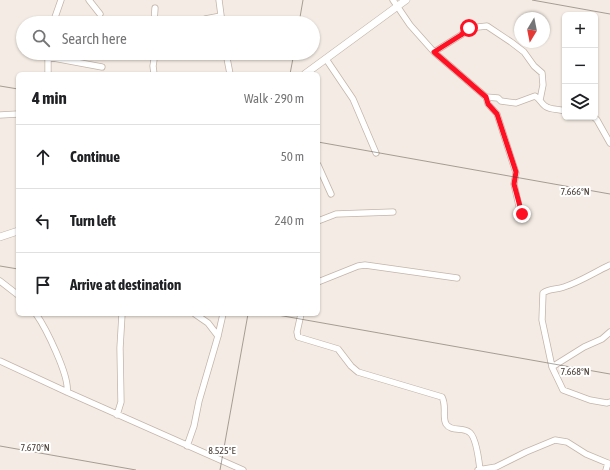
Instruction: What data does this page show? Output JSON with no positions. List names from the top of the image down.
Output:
{
  "north": "bottom",
  "page": {
    "map_buttons": ["+", "−"],
    "search": "Search here",
    "heading": ["4 min", "Walk · 290 m"],
    "list": [
      ["Continue", "50 m"],
      ["Turn left", "240 m"],
      "Arrive at destination"
    ]
  },
  "coordinates": [
    "7.666°N",
    "7.668°N",
    "7.670°N",
    "8.525°E"
  ]
}
